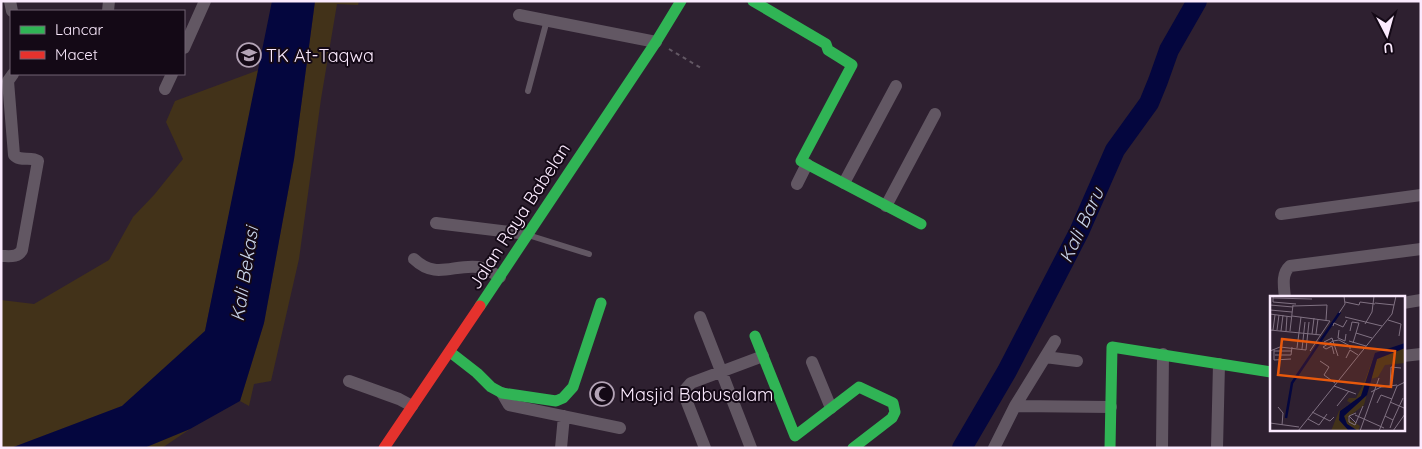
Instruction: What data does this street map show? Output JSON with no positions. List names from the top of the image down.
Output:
{
  "streets": {
    "street": ["Jalan Raya Babelan"]
  },
  "water": ["Kali Baru", "Kali Bekasi"],
  "places": {
    "school or university": ["TK At-Taqwa"],
    "mosque": ["Masjid Babusalam"]
  },
  "legend": ["Lancar", "Macet"],
  "north": "bottom"
}
